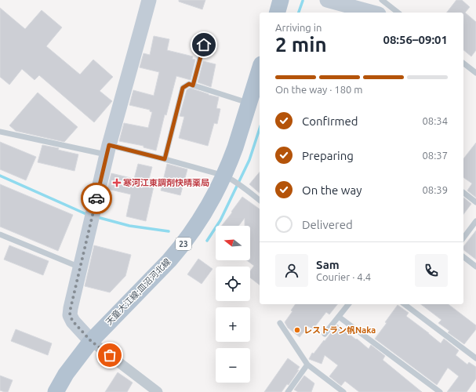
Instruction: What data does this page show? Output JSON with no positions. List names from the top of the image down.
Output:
{
  "streets": {
    "main road": ["23", "天童大江線;皿沼河北線"]
  },
  "places": {
    "health": ["寒河江東調剤快晴薬局"],
    "other": ["レストラン帆Naka"]
  },
  "north": "left",
  "page": {
    "heading": ["2 min", "Arriving in", "08:56–09:01"],
    "panel": ["Sam", "Courier · 4.4"],
    "bar": "On the way · 180 m",
    "list": [
      ["Confirmed", "08:34"],
      ["Preparing", "08:37"],
      ["On the way", "08:39"],
      "Delivered"
    ],
    "map_buttons": ["+", "−"]
  }
}
